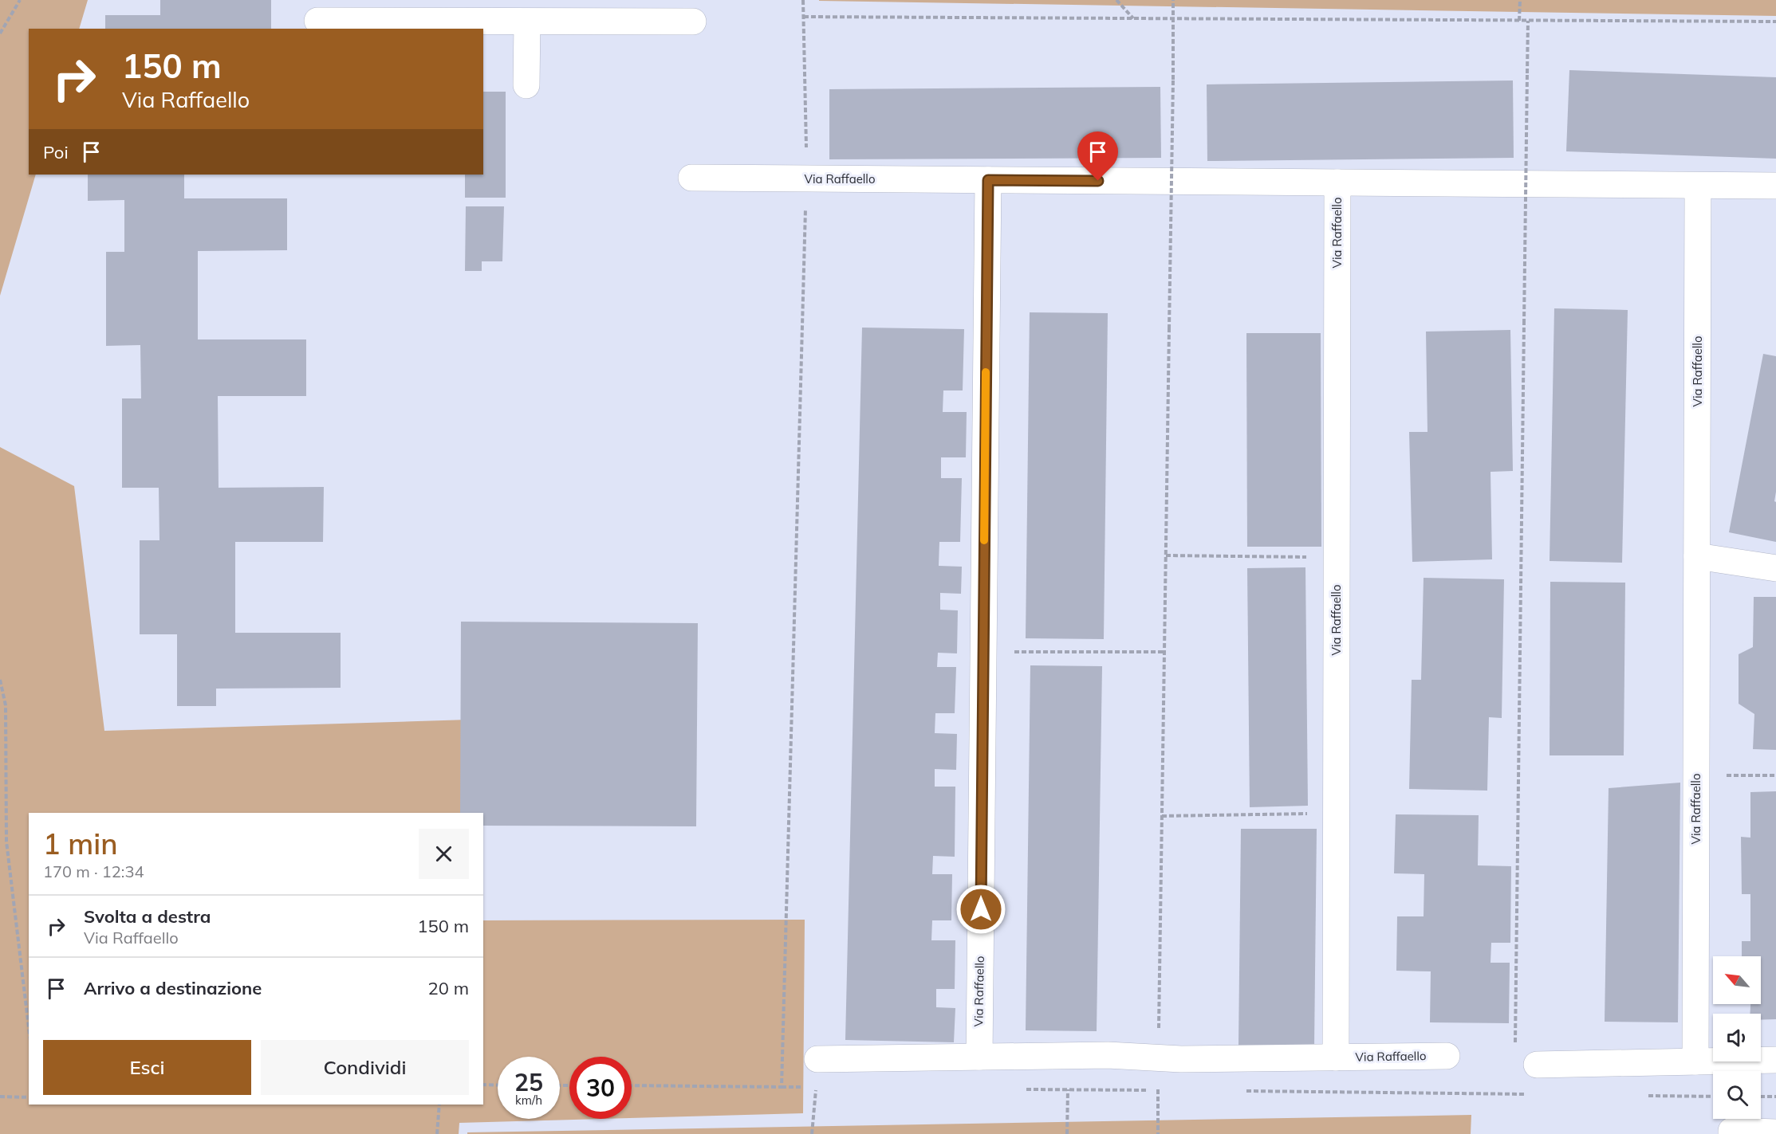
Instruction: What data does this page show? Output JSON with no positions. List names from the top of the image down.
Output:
{
  "streets": {
    "street": ["Via Raffaello"]
  },
  "north": "top left",
  "page": {
    "turn": ["150 m", "Via Raffaello"],
    "then": "Poi",
    "heading": ["1 min", "170 m · 12:34"],
    "list": [
      {
        "name": "Svolta a destra",
        "note": "Via Raffaello",
        "value": "150 m"
      },
      {
        "name": "Arrivo a destinazione",
        "value": "20 m"
      }
    ],
    "buttons": ["Esci", "Condividi"],
    "speed": "25 km/h",
    "limit": "30"
  }
}
